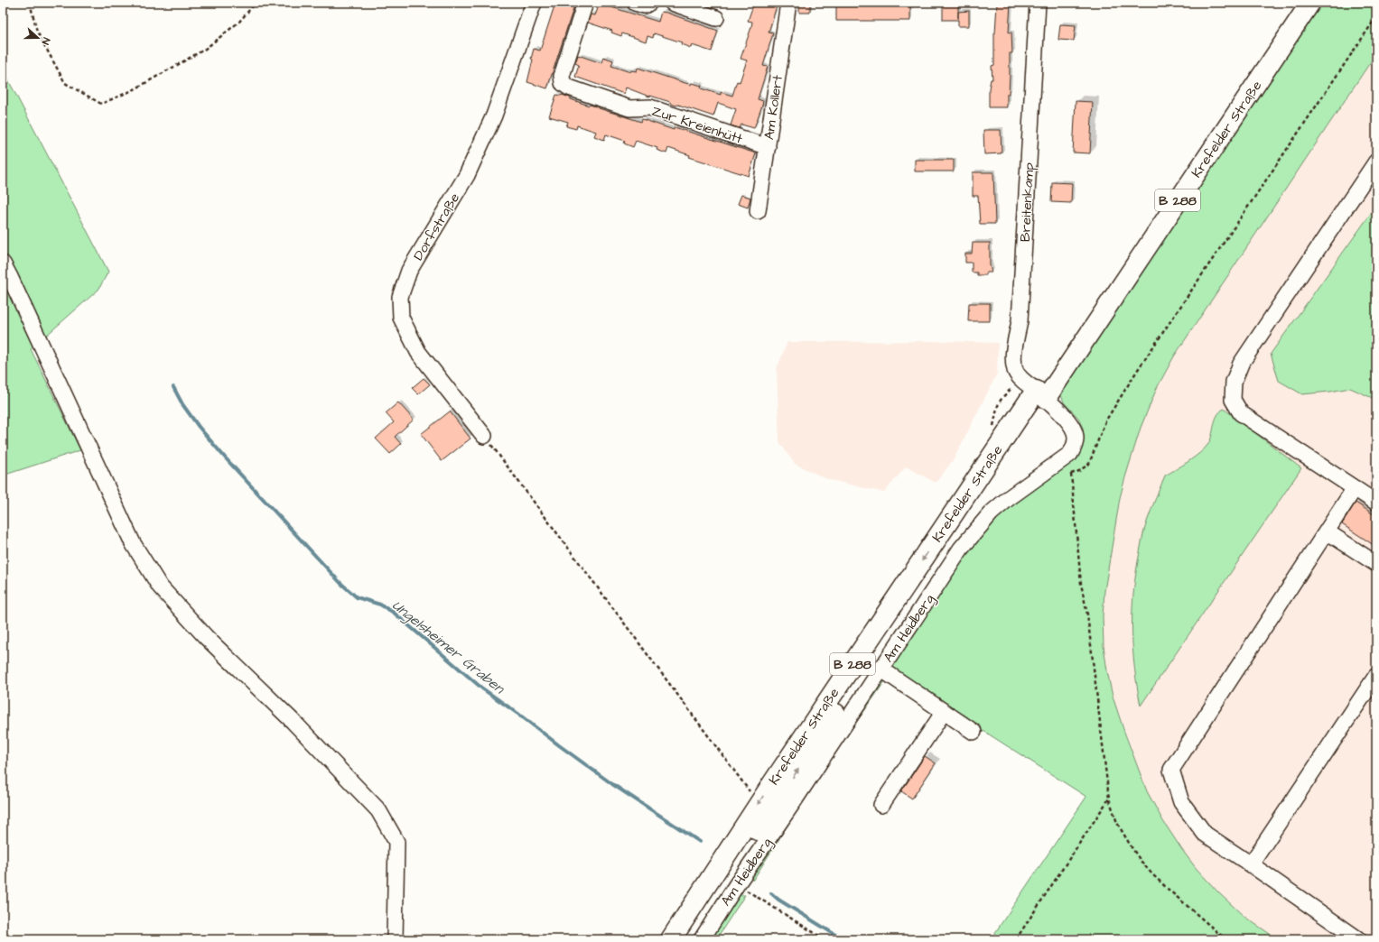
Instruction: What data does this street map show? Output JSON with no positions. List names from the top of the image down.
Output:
{
  "streets": {
    "highway": ["Krefelder Straße", "B 288"],
    "street": [
      "Am Kollert",
      "Zur Kreienhütt",
      "Breitenkamp",
      "Dorfstraße",
      "Am Heidberg"
    ]
  },
  "crossings": [
    ["Am Kollert", "Zur Kreienhütt"],
    ["Krefelder Straße", "Breitenkamp"],
    ["Krefelder Straße", "Am Heidberg"],
    ["Breitenkamp", "Am Heidberg"]
  ],
  "water": ["Ungelsheimer Graben"],
  "north": "right"
}
